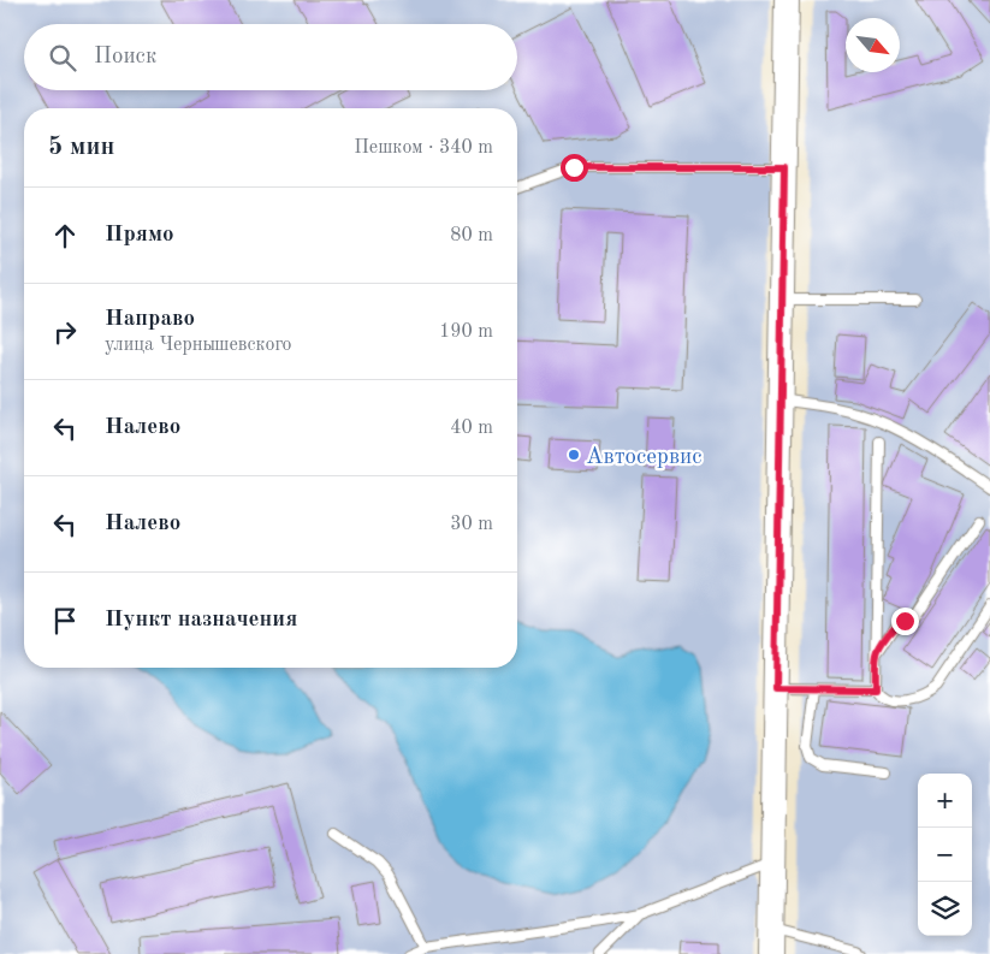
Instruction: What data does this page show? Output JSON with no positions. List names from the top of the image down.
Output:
{
  "places": ["Автосервис"],
  "north": "bottom right",
  "page": {
    "search": "Поиск",
    "heading": ["5 мин", "Пешком · 340 m"],
    "list": [
      ["Прямо", "80 m"],
      ["Направо", "улица Чернышевского", "190 m"],
      ["Налево", "40 m"],
      ["Налево", "30 m"],
      "Пункт назначения"
    ],
    "map_buttons": ["+", "−"]
  }
}
